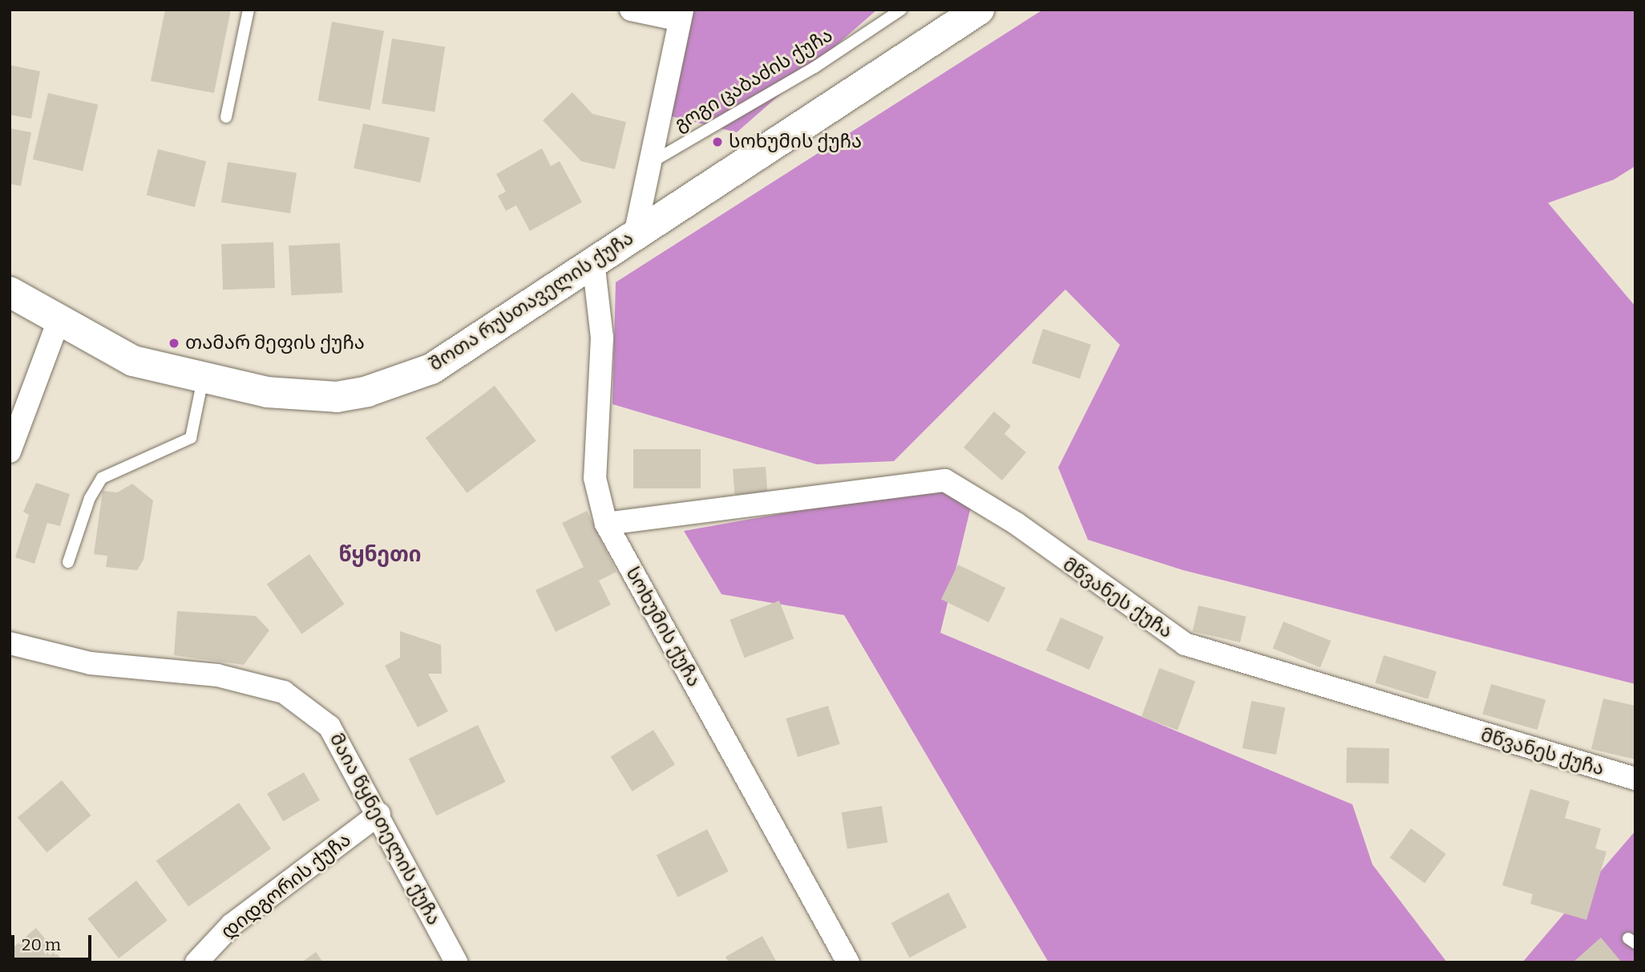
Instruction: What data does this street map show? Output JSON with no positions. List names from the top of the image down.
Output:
{
  "streets": {
    "main road": ["შოთა რუსთაველის ქუჩა"],
    "street": [
      "მწვანეს ქუჩა",
      "სოხუმის ქუჩა",
      "მაია წყნეთელის ქუჩა",
      "დიდგორის ქუჩა"
    ],
    "lane": ["გოგი ცაბაძის ქუჩა"]
  },
  "crossings": [
    ["შოთა რუსთაველის ქუჩა", "სოხუმის ქუჩა"],
    ["მწვანეს ქუჩა", "სოხუმის ქუჩა"],
    ["მაია წყნეთელის ქუჩა", "დიდგორის ქუჩა"]
  ],
  "districts": ["წყნეთი"],
  "places": ["სოხუმის ქუჩა", "თამარ მეფის ქუჩა"],
  "scale_bar": "20 m"
}
